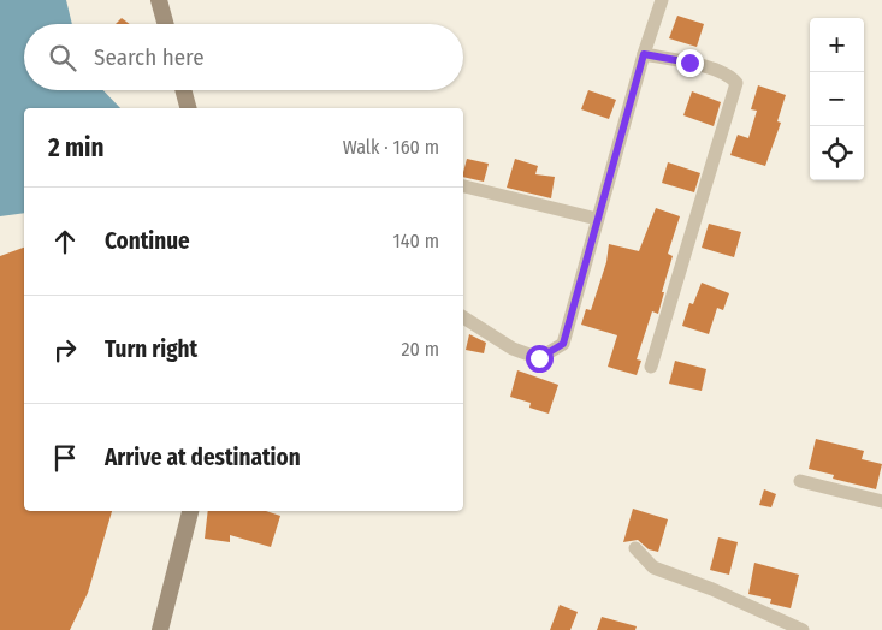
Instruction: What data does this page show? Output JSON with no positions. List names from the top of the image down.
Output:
{
  "page": {
    "map_buttons": ["+", "−"],
    "search": "Search here",
    "heading": ["2 min", "Walk · 160 m"],
    "list": [
      ["Continue", "140 m"],
      ["Turn right", "20 m"],
      "Arrive at destination"
    ]
  }
}
